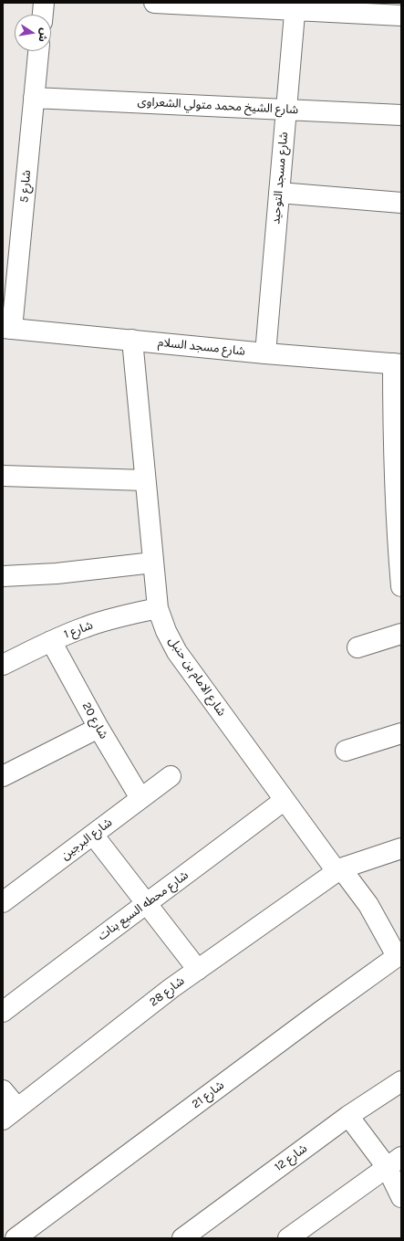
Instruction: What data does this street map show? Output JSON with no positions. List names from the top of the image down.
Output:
{
  "streets": {
    "street": [
      "شارع الشيخ محمد متولي الشعراوى",
      "شارع مسجد التوحيد",
      "شارع 5",
      "شارع مسجد السلام",
      "شارع 1",
      "شارع الامام بن حنبل",
      "شارع 20",
      "شارع البرجين",
      "شارع محطه السبع بنات",
      "شارع 28",
      "شارع 21",
      "شارع 12"
    ]
  },
  "crossings": [
    ["شارع الشيخ محمد متولي الشعراوى", "شارع مسجد التوحيد"],
    ["شارع الشيخ محمد متولي الشعراوى", "شارع 5"],
    ["شارع مسجد التوحيد", "شارع مسجد السلام"],
    ["شارع 5", "شارع مسجد السلام"],
    ["شارع مسجد السلام", "شارع الامام بن حنبل"],
    ["شارع 1", "شارع الامام بن حنبل"],
    ["شارع 1", "شارع 20"],
    ["شارع الامام بن حنبل", "شارع محطه السبع بنات"],
    ["شارع الامام بن حنبل", "شارع 28"],
    ["شارع الامام بن حنبل", "شارع 21"],
    ["شارع 20", "شارع البرجين"]
  ],
  "north": "right"
}
